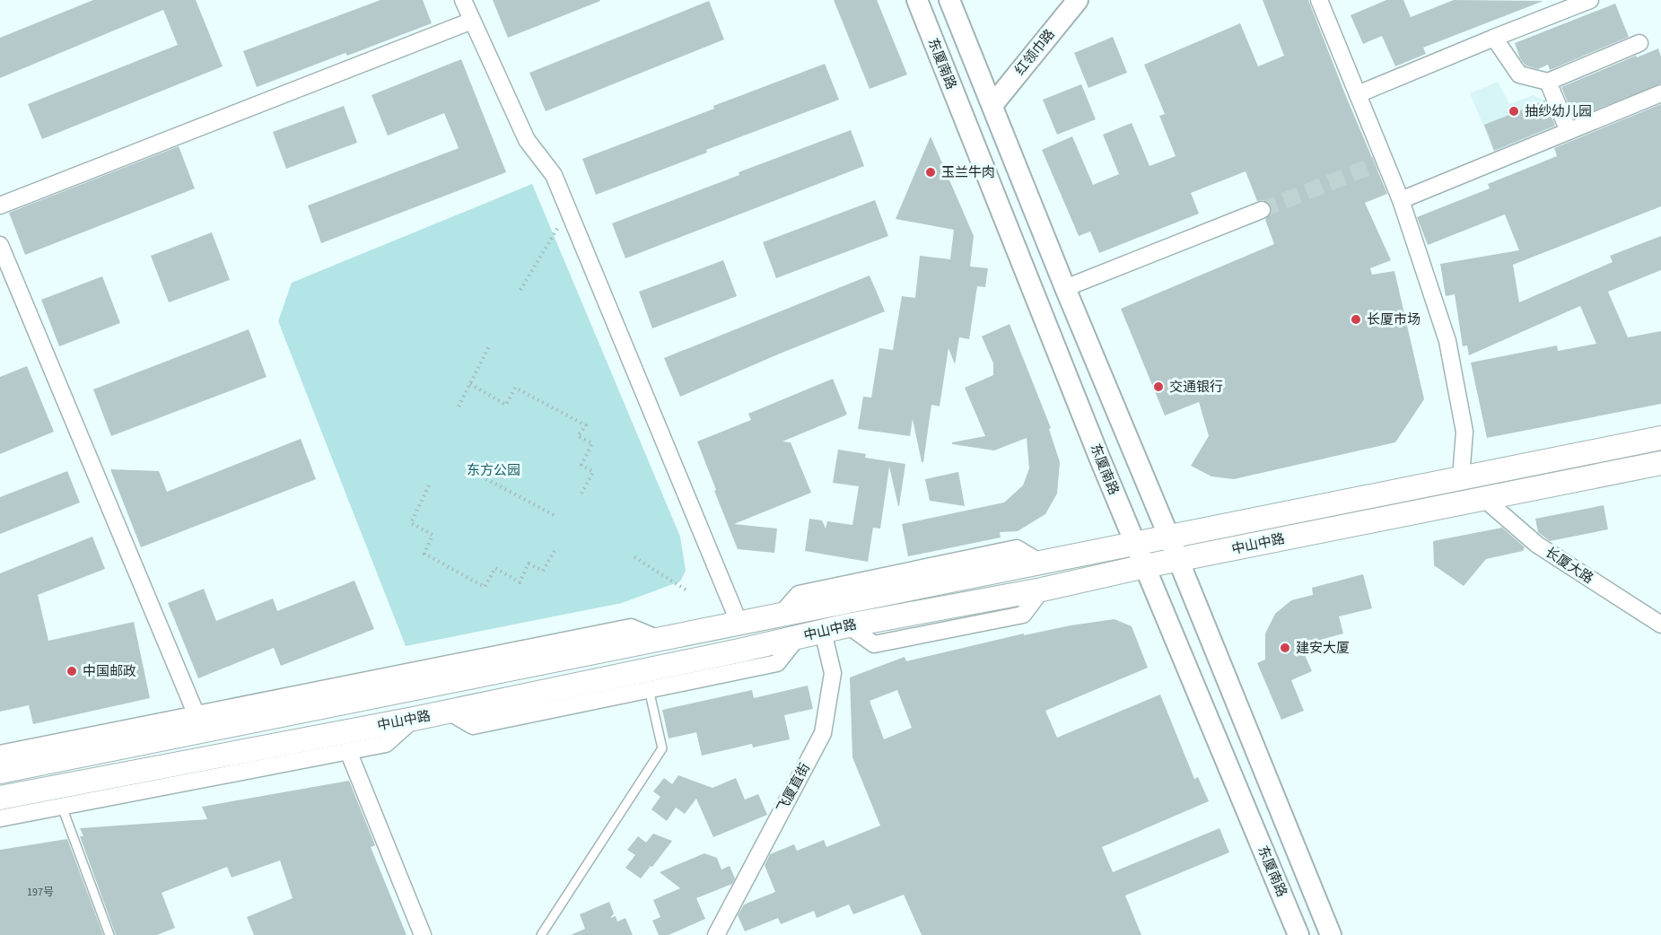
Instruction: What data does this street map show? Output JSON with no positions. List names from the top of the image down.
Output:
{
  "streets": {
    "main road": ["中山中路"],
    "street": [
      "红领巾路",
      "东厦南路",
      "长厦大路",
      "飞厦直街"
    ]
  },
  "crossings": [
    ["东厦南路", "中山中路"],
    ["中山中路", "长厦大路"],
    ["中山中路", "飞厦直街"]
  ],
  "parks": ["东方公园"],
  "places": [
    "抽纱幼儿园",
    "玉兰牛肉",
    "长厦市场",
    "交通银行",
    "建安大厦",
    "中国邮政"
  ],
  "house_numbers": ["197号"]
}
